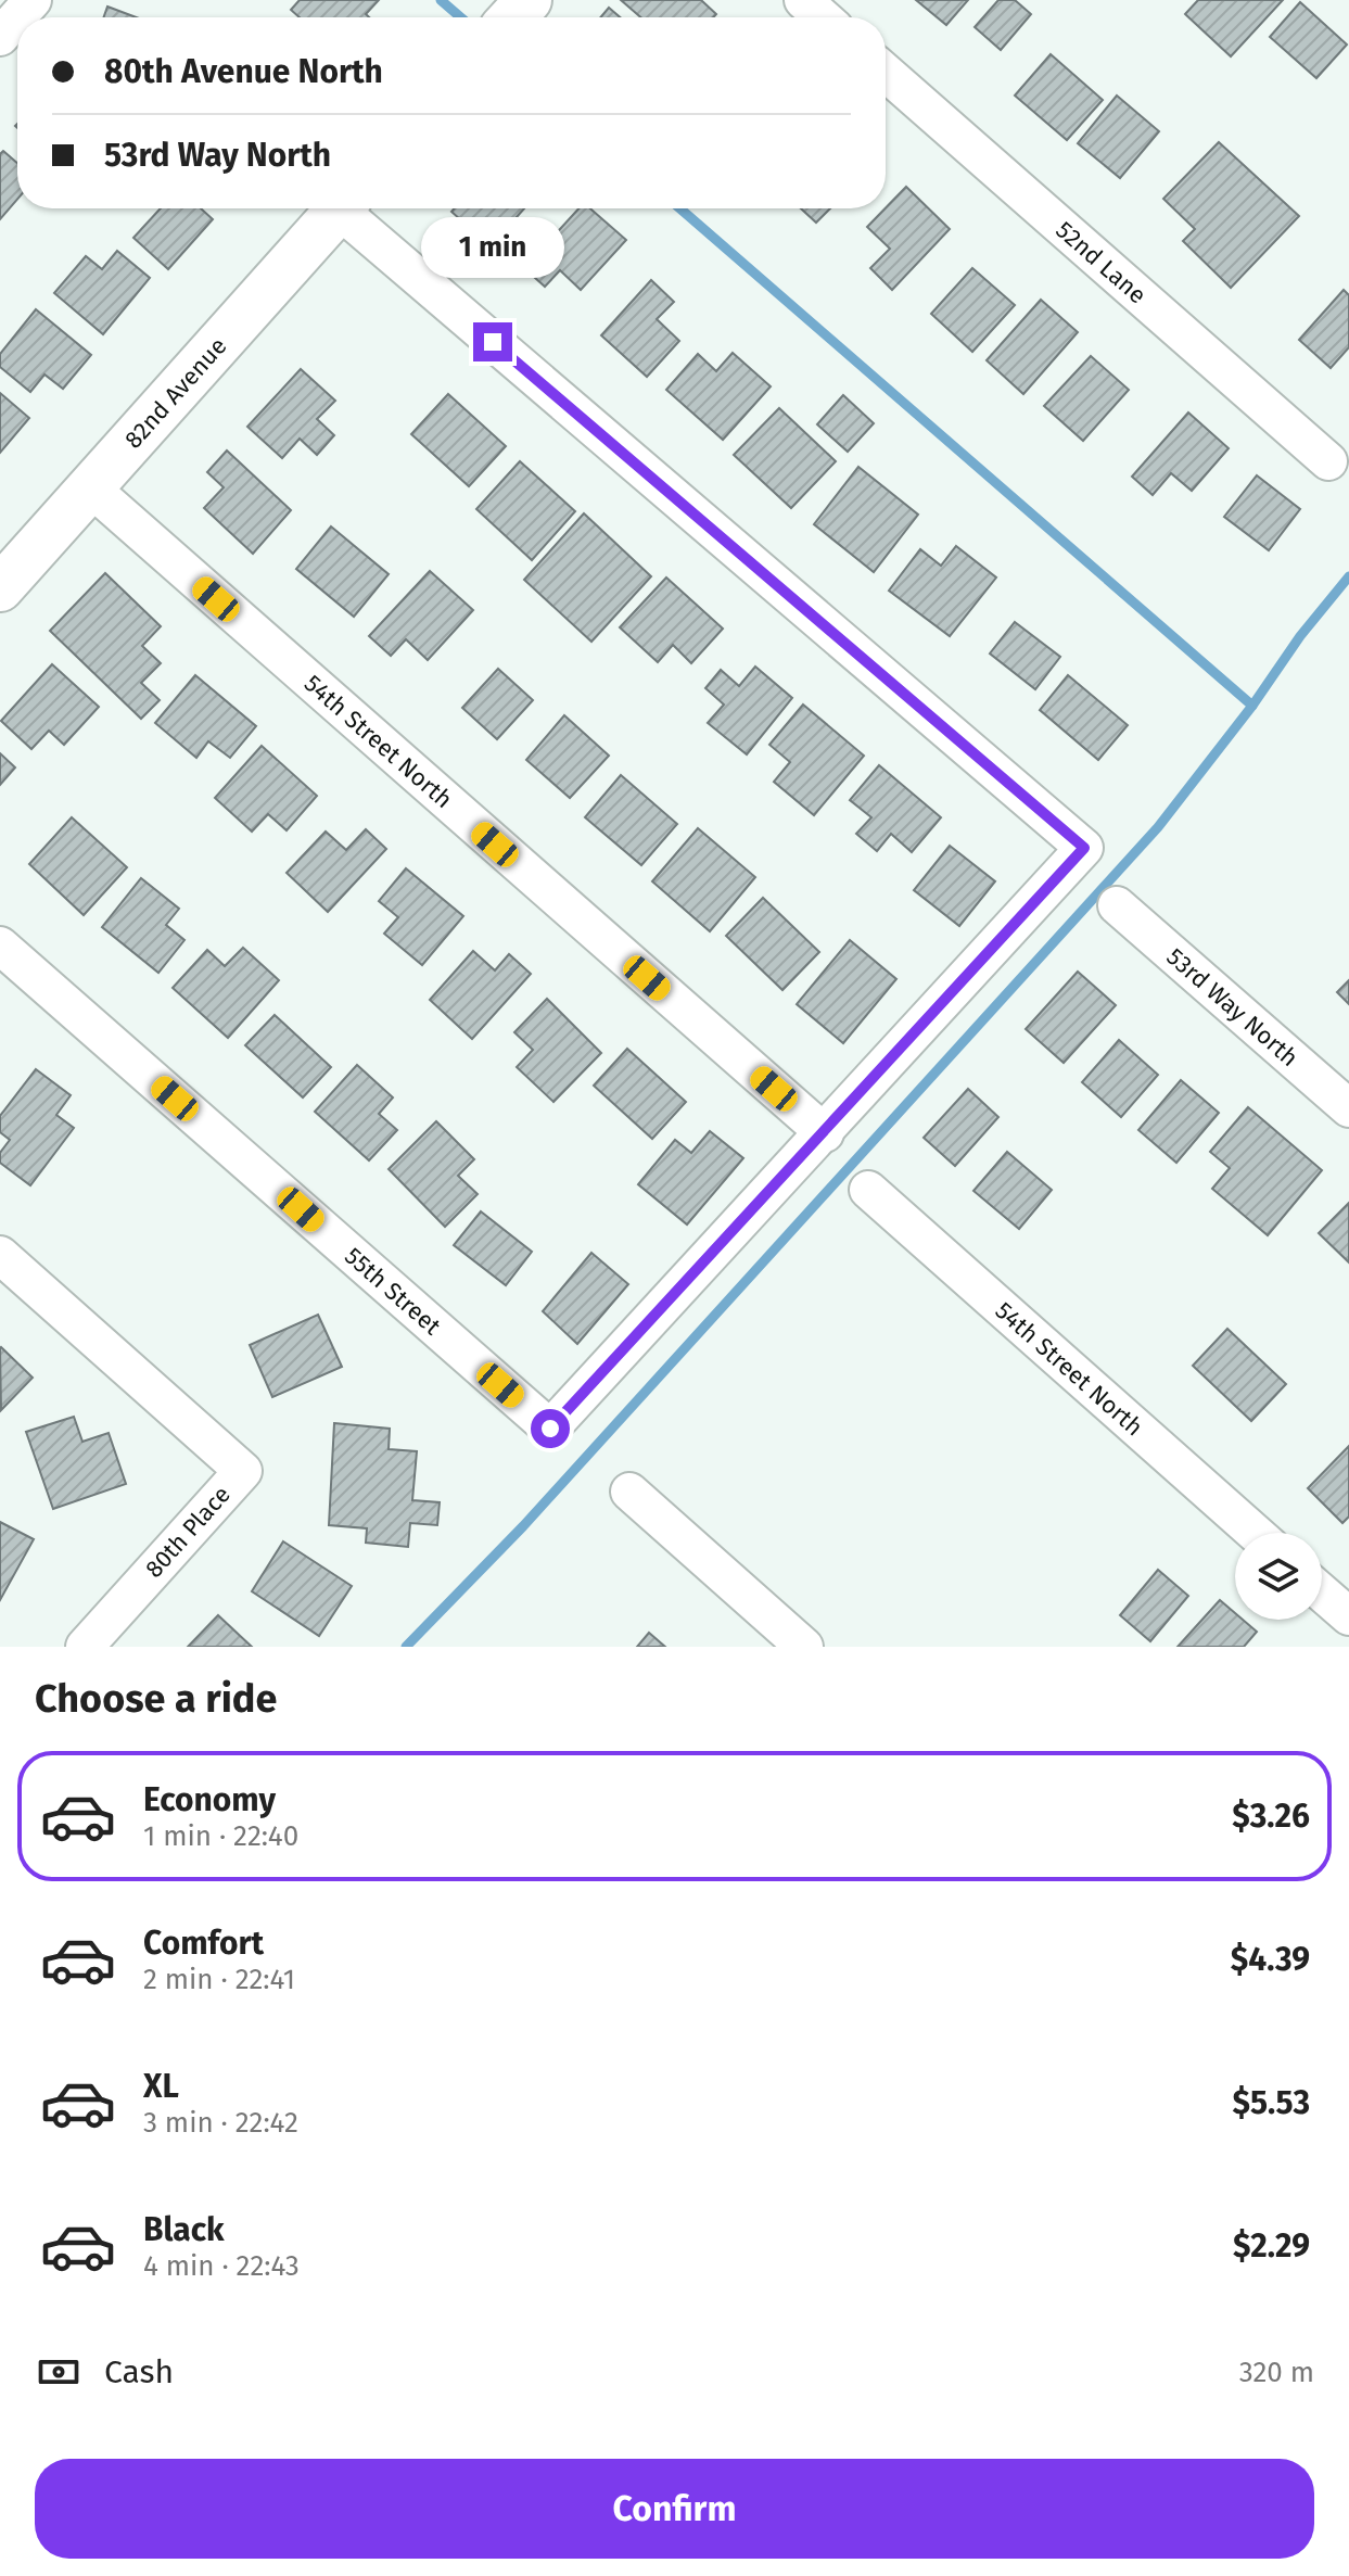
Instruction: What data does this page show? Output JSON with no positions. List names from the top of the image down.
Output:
{
  "streets": {
    "street": [
      "52nd Lane",
      "82nd Avenue",
      "54th Street North",
      "53rd Way North",
      "55th Street",
      "80th Place"
    ]
  },
  "crossings": [
    ["82nd Avenue", "54th Street North"],
    ["54th Street North", "55th Street"]
  ],
  "page": {
    "banner": ["80th Avenue North", "53rd Way North"],
    "bubble": "1 min",
    "heading": "Choose a ride",
    "list": [
      {
        "name": "Economy",
        "note": "1 min · 22:40",
        "value": "$3.26"
      },
      {
        "name": "Comfort",
        "note": "2 min · 22:41",
        "value": "$4.39"
      },
      {
        "name": "XL",
        "note": "3 min · 22:42",
        "value": "$5.53"
      },
      {
        "name": "Black",
        "note": "4 min · 22:43",
        "value": "$2.29"
      }
    ],
    "pay": ["Cash", "320 m"],
    "buttons": "Confirm"
  }
}
